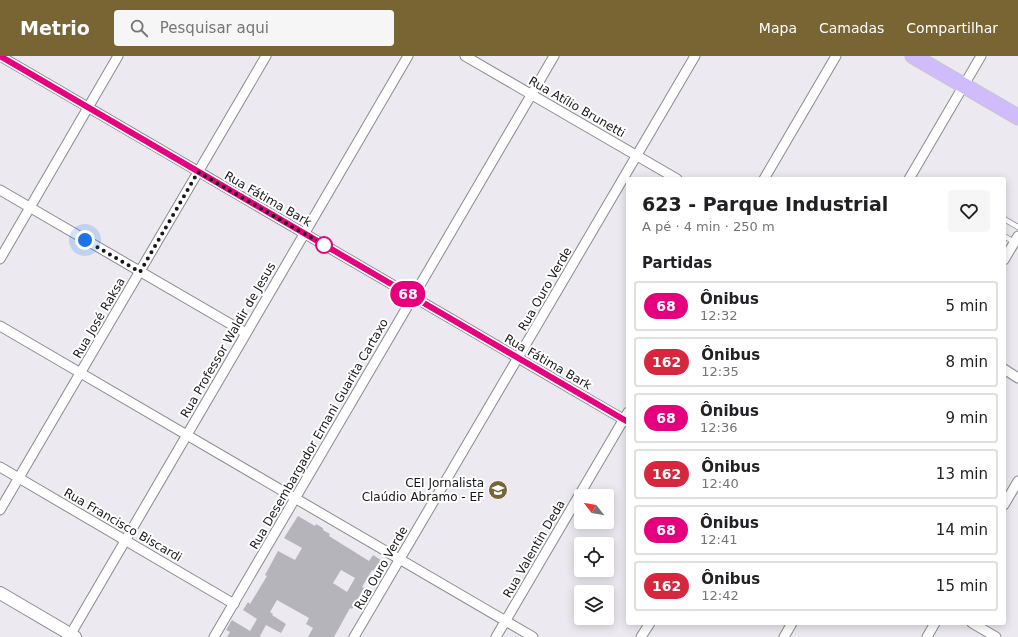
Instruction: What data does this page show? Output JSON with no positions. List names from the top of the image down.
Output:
{
  "streets": {
    "street": [
      "Rua Atílio Brunetti",
      "Rua Fátima Bark",
      "Rua Ouro Verde",
      "Rua José Raksa",
      "Rua Professor Waldir de Jesus",
      "Rua Desembargador Ernani Guarita Cartaxo",
      "Rua Francisco Biscardi",
      "Rua Valentin Deda"
    ]
  },
  "crossings": [
    ["Rua Atílio Brunetti", "Rua Ouro Verde"],
    ["Rua Atílio Brunetti", "Rua Desembargador Ernani Guarita Cartaxo"],
    ["Rua Fátima Bark", "Rua Ouro Verde"],
    ["Rua Fátima Bark", "Rua José Raksa"],
    ["Rua Fátima Bark", "Rua Professor Waldir de Jesus"],
    ["Rua Fátima Bark", "Rua Desembargador Ernani Guarita Cartaxo"],
    ["Rua Fátima Bark", "Rua Valentin Deda"],
    ["Rua José Raksa", "Rua Francisco Biscardi"],
    ["Rua Professor Waldir de Jesus", "Rua Francisco Biscardi"],
    ["Rua Desembargador Ernani Guarita Cartaxo", "Rua Francisco Biscardi"]
  ],
  "places": {
    "school or university": ["CEI Jornalista Claúdio Abramo - EF"]
  },
  "lines": ["bus line 68"],
  "north": "top left",
  "page": {
    "header": "Metrio",
    "search": "Pesquisar aqui",
    "nav": ["Mapa", "Camadas", "Compartilhar"],
    "on_map": "68",
    "heading": [
      ["623 - Parque Industrial", "A pé · 4 min · 250 m"],
      "Partidas"
    ],
    "list": [
      {
        "mark": "68",
        "name": "Ônibus",
        "note": "12:32",
        "value": "5 min"
      },
      {
        "mark": "162",
        "name": "Ônibus",
        "note": "12:35",
        "value": "8 min"
      },
      {
        "mark": "68",
        "name": "Ônibus",
        "note": "12:36",
        "value": "9 min"
      },
      {
        "mark": "162",
        "name": "Ônibus",
        "note": "12:40",
        "value": "13 min"
      },
      {
        "mark": "68",
        "name": "Ônibus",
        "note": "12:41",
        "value": "14 min"
      },
      {
        "mark": "162",
        "name": "Ônibus",
        "note": "12:42",
        "value": "15 min"
      }
    ]
  }
}
